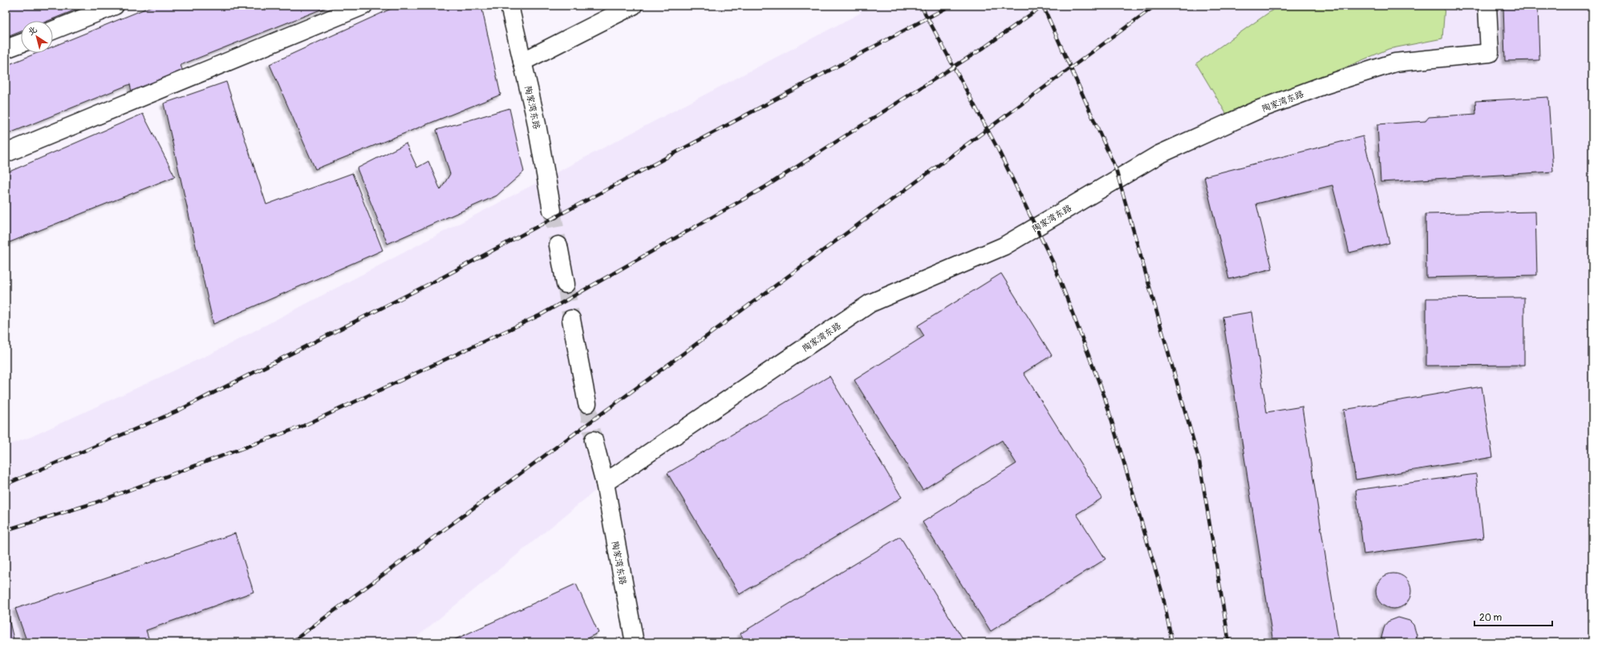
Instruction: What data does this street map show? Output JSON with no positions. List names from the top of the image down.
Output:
{
  "streets": {
    "street": ["陶家湾东路"]
  },
  "scale_bar": "20 m",
  "north": "top left"
}
